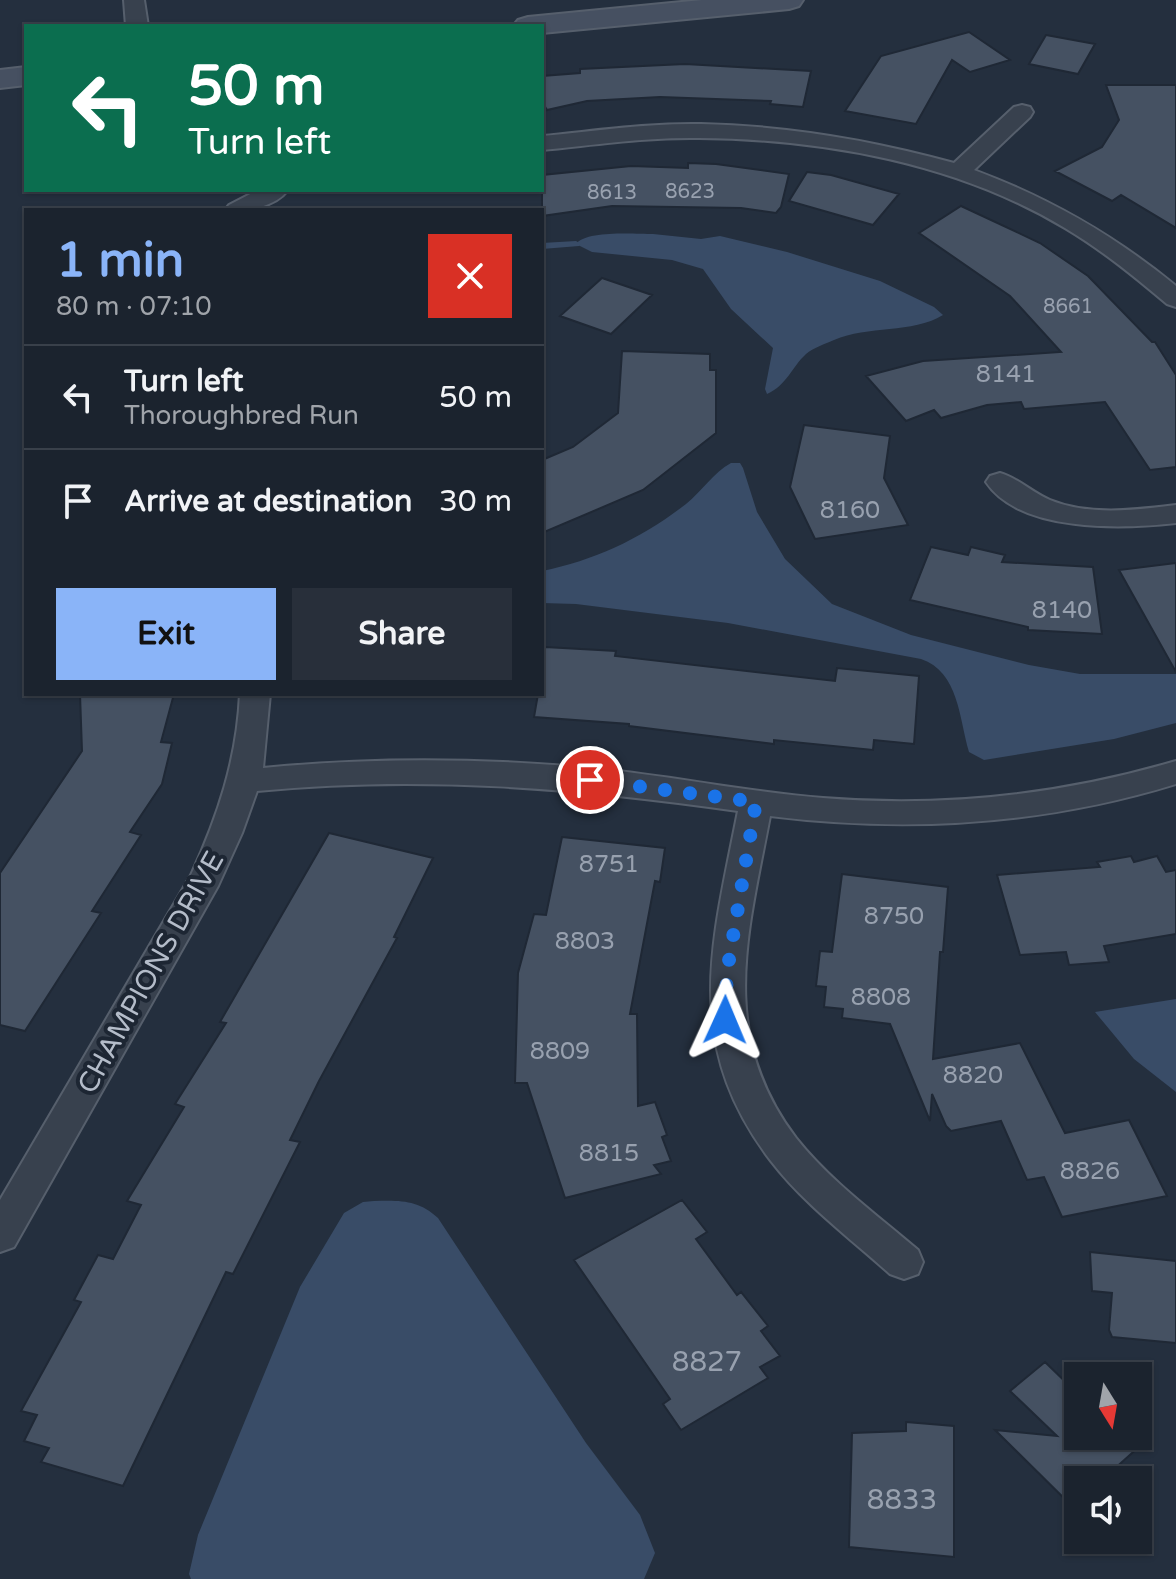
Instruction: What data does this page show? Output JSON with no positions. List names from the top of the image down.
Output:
{
  "streets": {
    "street": ["CHAMPIONS DRIVE"]
  },
  "house_numbers": [
    "8623",
    "8613",
    "8661",
    "8141",
    "8160",
    "8140",
    "8751",
    "8750",
    "8803",
    "8808",
    "8809",
    "8820",
    "8815",
    "8826",
    "8827",
    "8833"
  ],
  "north": "bottom",
  "page": {
    "turn": ["50 m", "Turn left"],
    "heading": ["1 min", "80 m · 07:10"],
    "list": [
      {
        "name": "Turn left",
        "note": "Thoroughbred Run",
        "value": "50 m"
      },
      {
        "name": "Arrive at destination",
        "value": "30 m"
      }
    ],
    "buttons": ["Exit", "Share"]
  }
}
